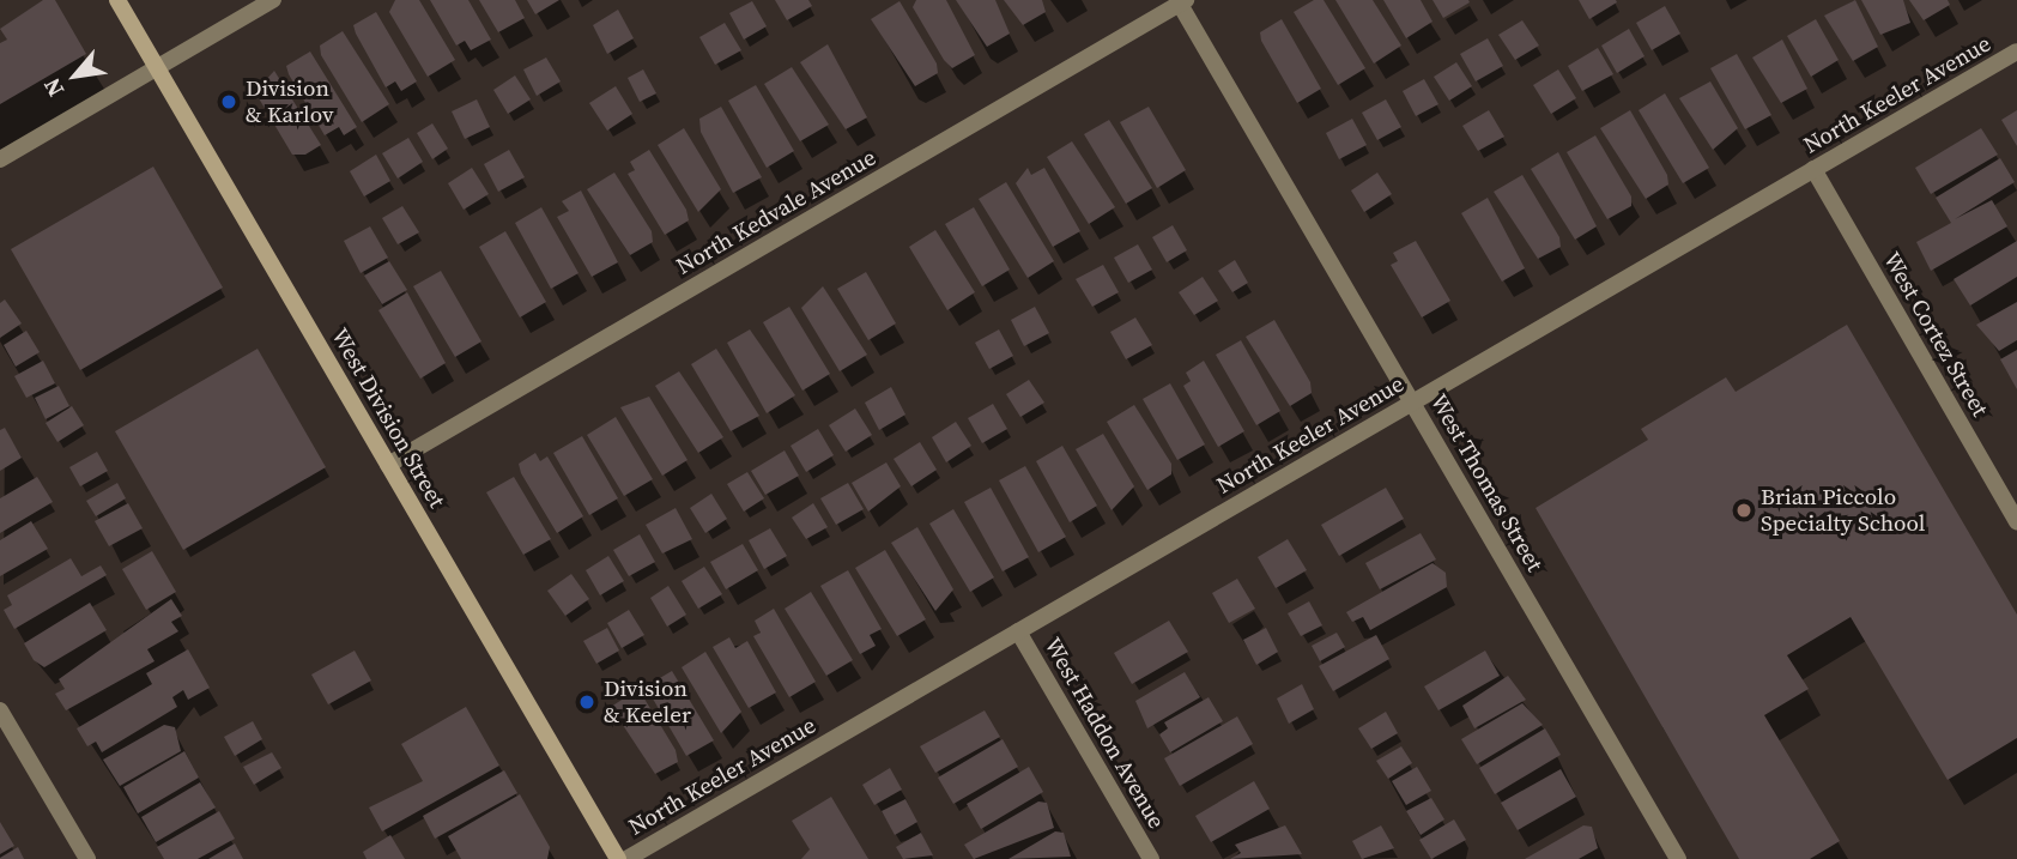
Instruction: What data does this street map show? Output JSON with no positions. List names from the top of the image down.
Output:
{
  "streets": {
    "main road": ["West Division Street"],
    "street": [
      "North Keeler Avenue",
      "North Kedvale Avenue",
      "West Cortez Street",
      "West Thomas Street",
      "West Haddon Avenue"
    ]
  },
  "crossings": [
    ["North Keeler Avenue", "West Cortez Street"],
    ["North Keeler Avenue", "West Thomas Street"],
    ["North Keeler Avenue", "West Haddon Avenue"],
    ["North Kedvale Avenue", "West Division Street"],
    ["North Kedvale Avenue", "West Thomas Street"]
  ],
  "places": ["Division & Karlov", "Brian Piccolo Specialty School", "Division & Keeler"],
  "north": "bottom left"
}
